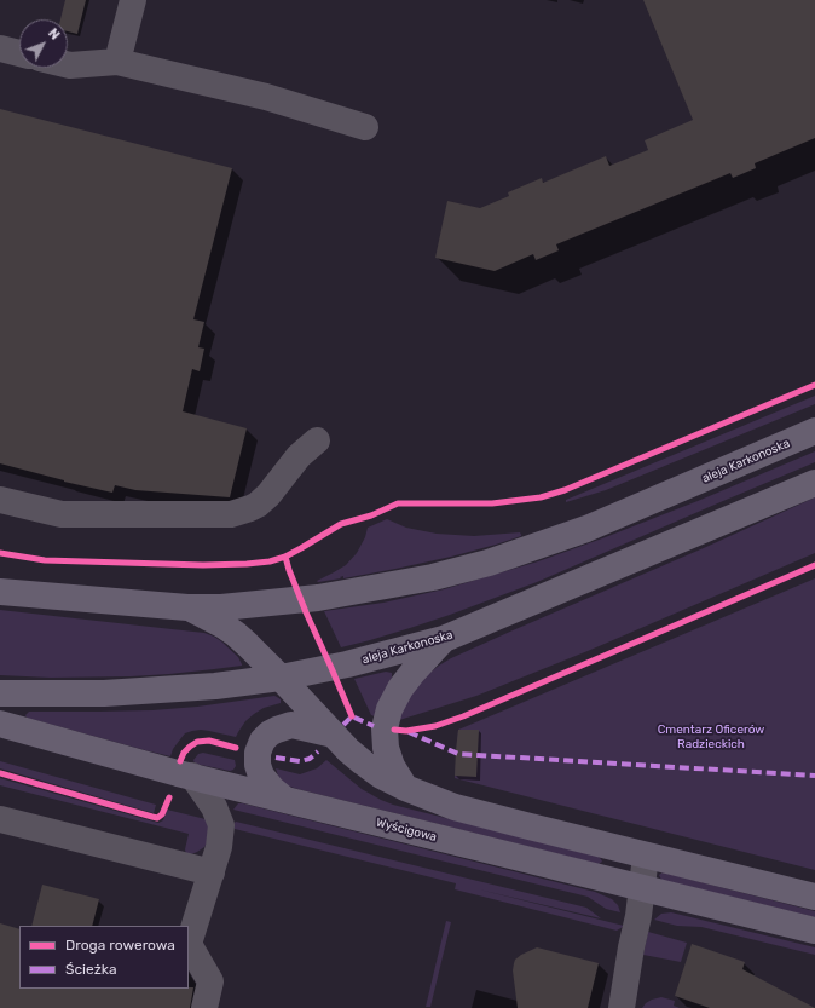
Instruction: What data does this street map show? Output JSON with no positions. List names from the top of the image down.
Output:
{
  "streets": {
    "main road": ["aleja Karkonoska", "Wyścigowa"]
  },
  "parks": ["Cmentarz Oficerów Radzieckich"],
  "legend": ["Droga rowerowa", "Ścieżka"],
  "north": "top right"
}
